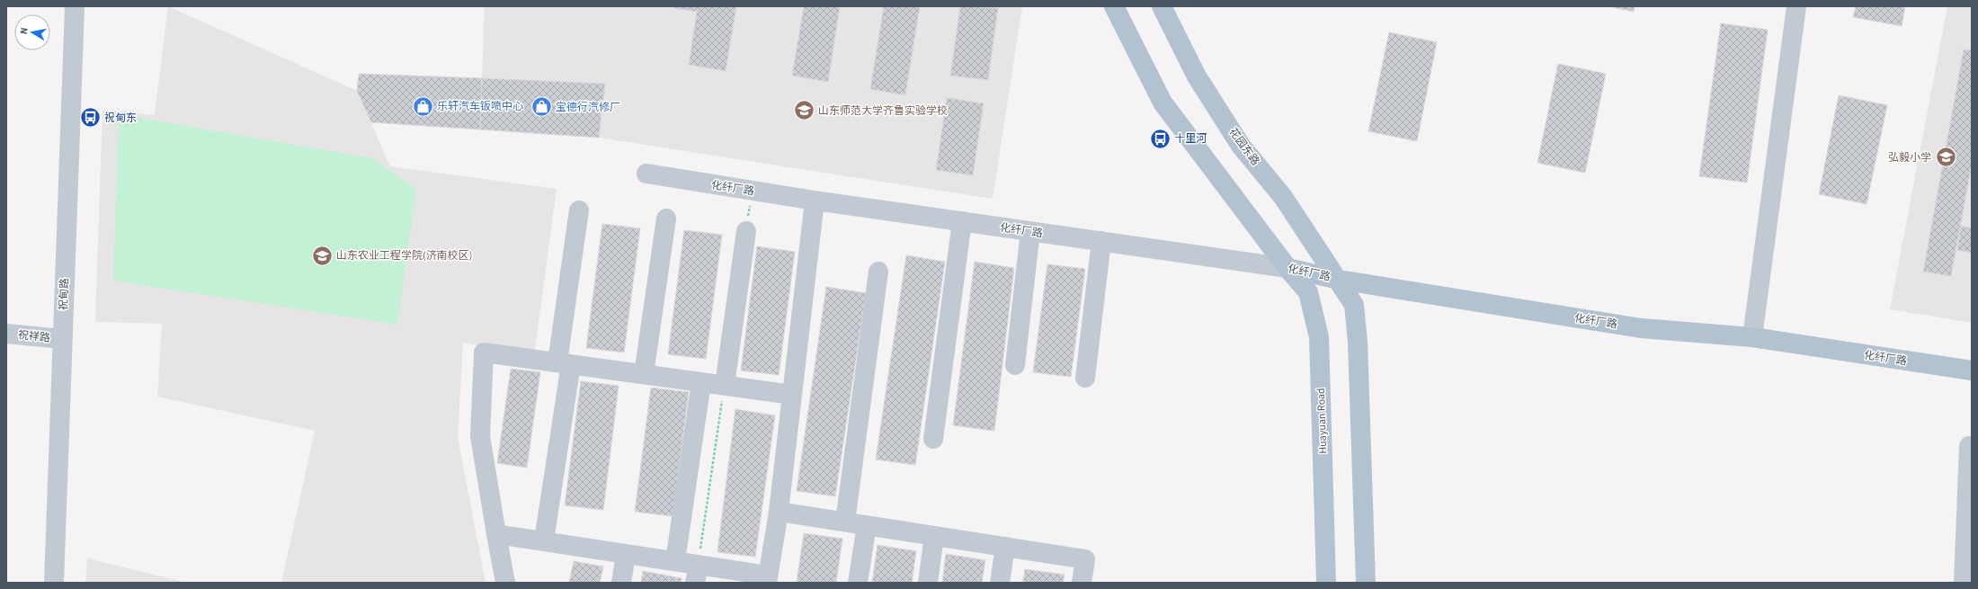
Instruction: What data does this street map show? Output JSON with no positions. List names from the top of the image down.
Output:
{
  "streets": {
    "main road": ["花园东路", "化纤厂路", "Huayuan Road"],
    "street": ["祝甸路", "祝祥路"]
  },
  "crossings": [
    ["花园东路", "化纤厂路"],
    ["化纤厂路", "Huayuan Road"],
    ["祝甸路", "祝祥路"]
  ],
  "places": {
    "shop": ["乐轩汽车钣喷中心", "宝德行汽修厂"],
    "school or university": ["山东师范大学齐鲁实验学校", "弘毅小学", "山东农业工程学院(济南校区)"],
    "bus stop": ["祝甸东", "十里河"]
  },
  "north": "left"
}
